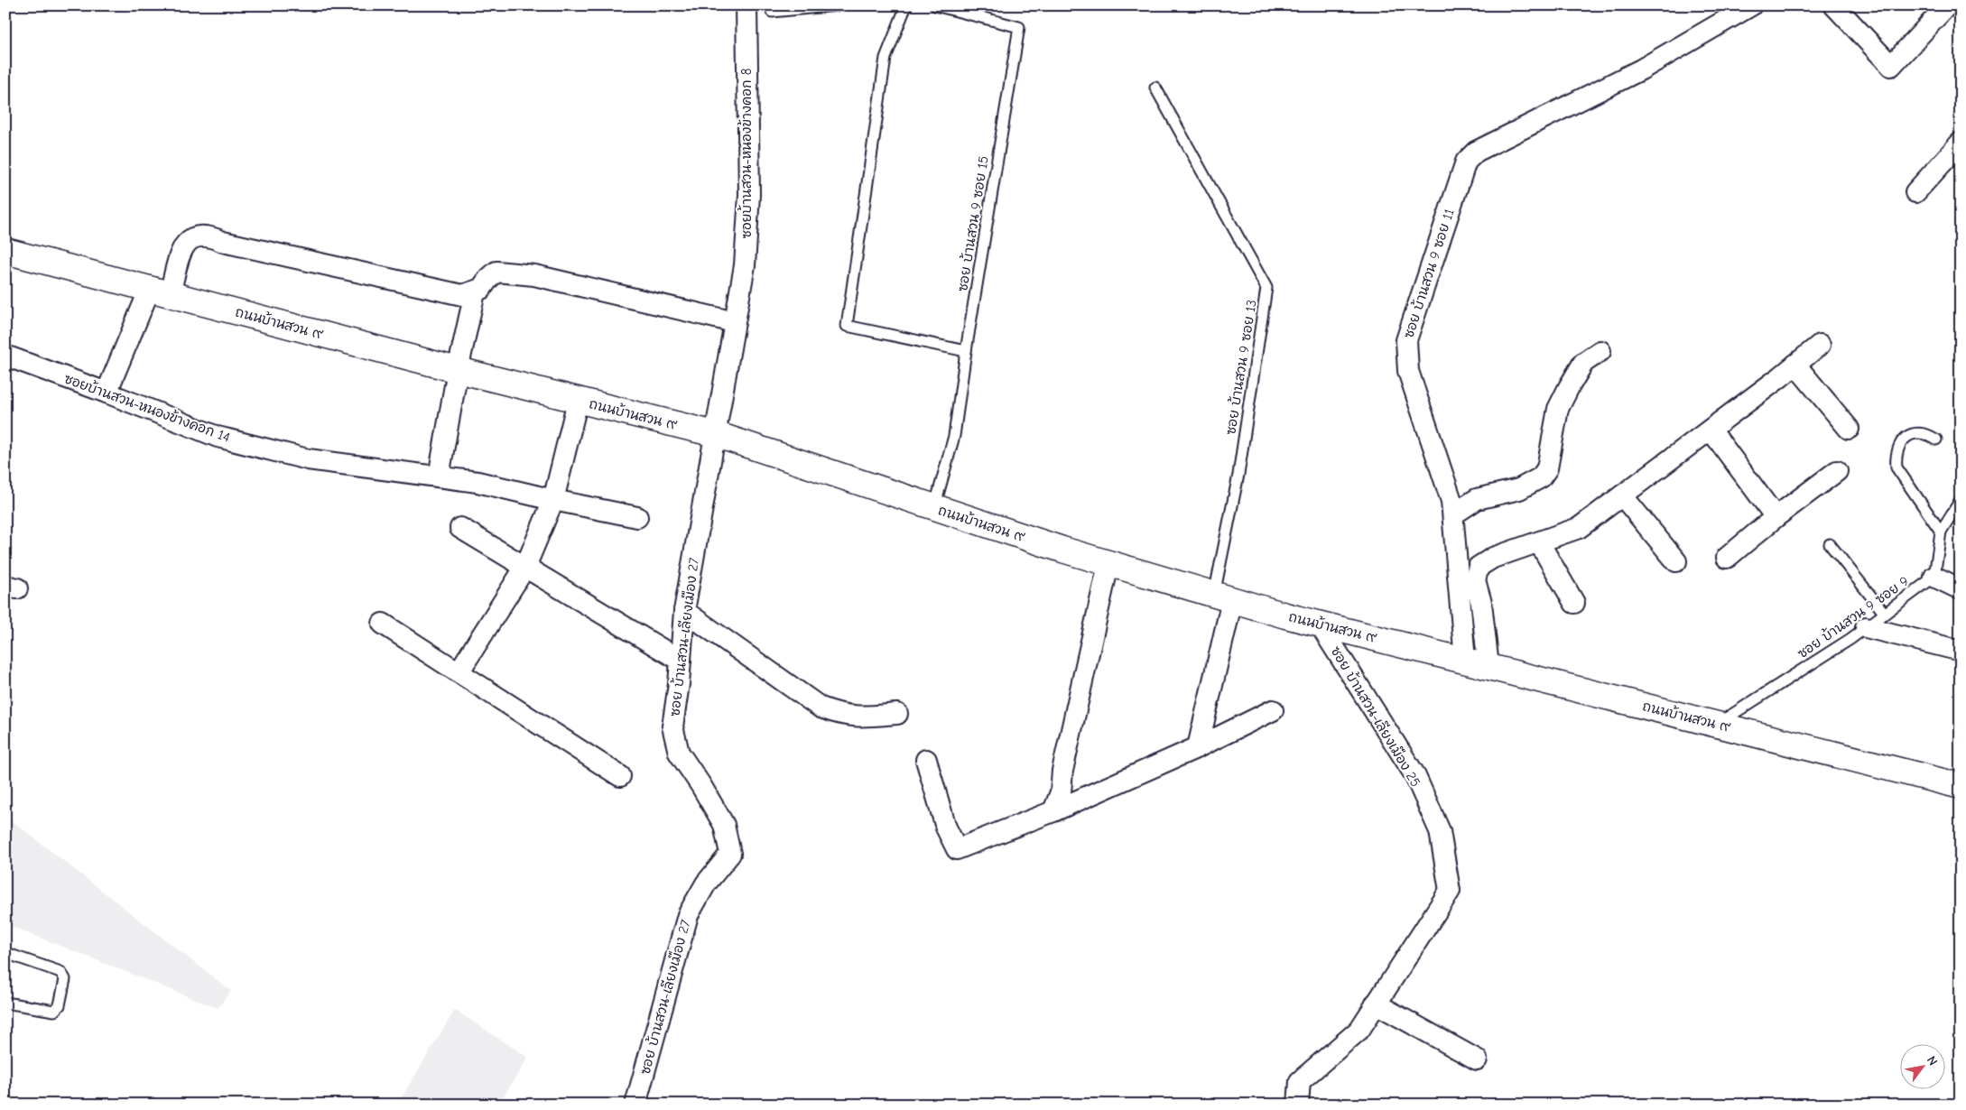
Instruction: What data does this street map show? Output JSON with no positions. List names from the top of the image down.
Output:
{
  "streets": {
    "street": [
      "ซอยบ้านสวน-หนองข้างคอก 8",
      "ซอย บ้านสวน 9 ซอย 11",
      "ถนนบ้านสวน ๙",
      "ซอยบ้านสวน-หนองข้างคอก 14",
      "ซอย บ้านสวน-เลียงเมือง 27",
      "ซอย บ้านสวน-เลียงเมือง 25"
    ],
    "lane": ["ซอย บ้านสวน 9 ซอย 15", "ซอย บ้านสวน 9 ซอย 13", "ซอย บ้านสวน 9 ซอย 9"]
  },
  "crossings": [
    ["ซอยบ้านสวน-หนองข้างคอก 8", "ถนนบ้านสวน ๙"],
    ["ซอยบ้านสวน-หนองข้างคอก 8", "ซอย บ้านสวน-เลียงเมือง 27"],
    ["ซอย บ้านสวน 9 ซอย 15", "ถนนบ้านสวน ๙"],
    ["ซอย บ้านสวน 9 ซอย 11", "ถนนบ้านสวน ๙"],
    ["ถนนบ้านสวน ๙", "ซอย บ้านสวน 9 ซอย 13"],
    ["ถนนบ้านสวน ๙", "ซอย บ้านสวน 9 ซอย 9"],
    ["ถนนบ้านสวน ๙", "ซอย บ้านสวน-เลียงเมือง 27"],
    ["ถนนบ้านสวน ๙", "ซอย บ้านสวน-เลียงเมือง 25"]
  ],
  "north": "top right"
}
